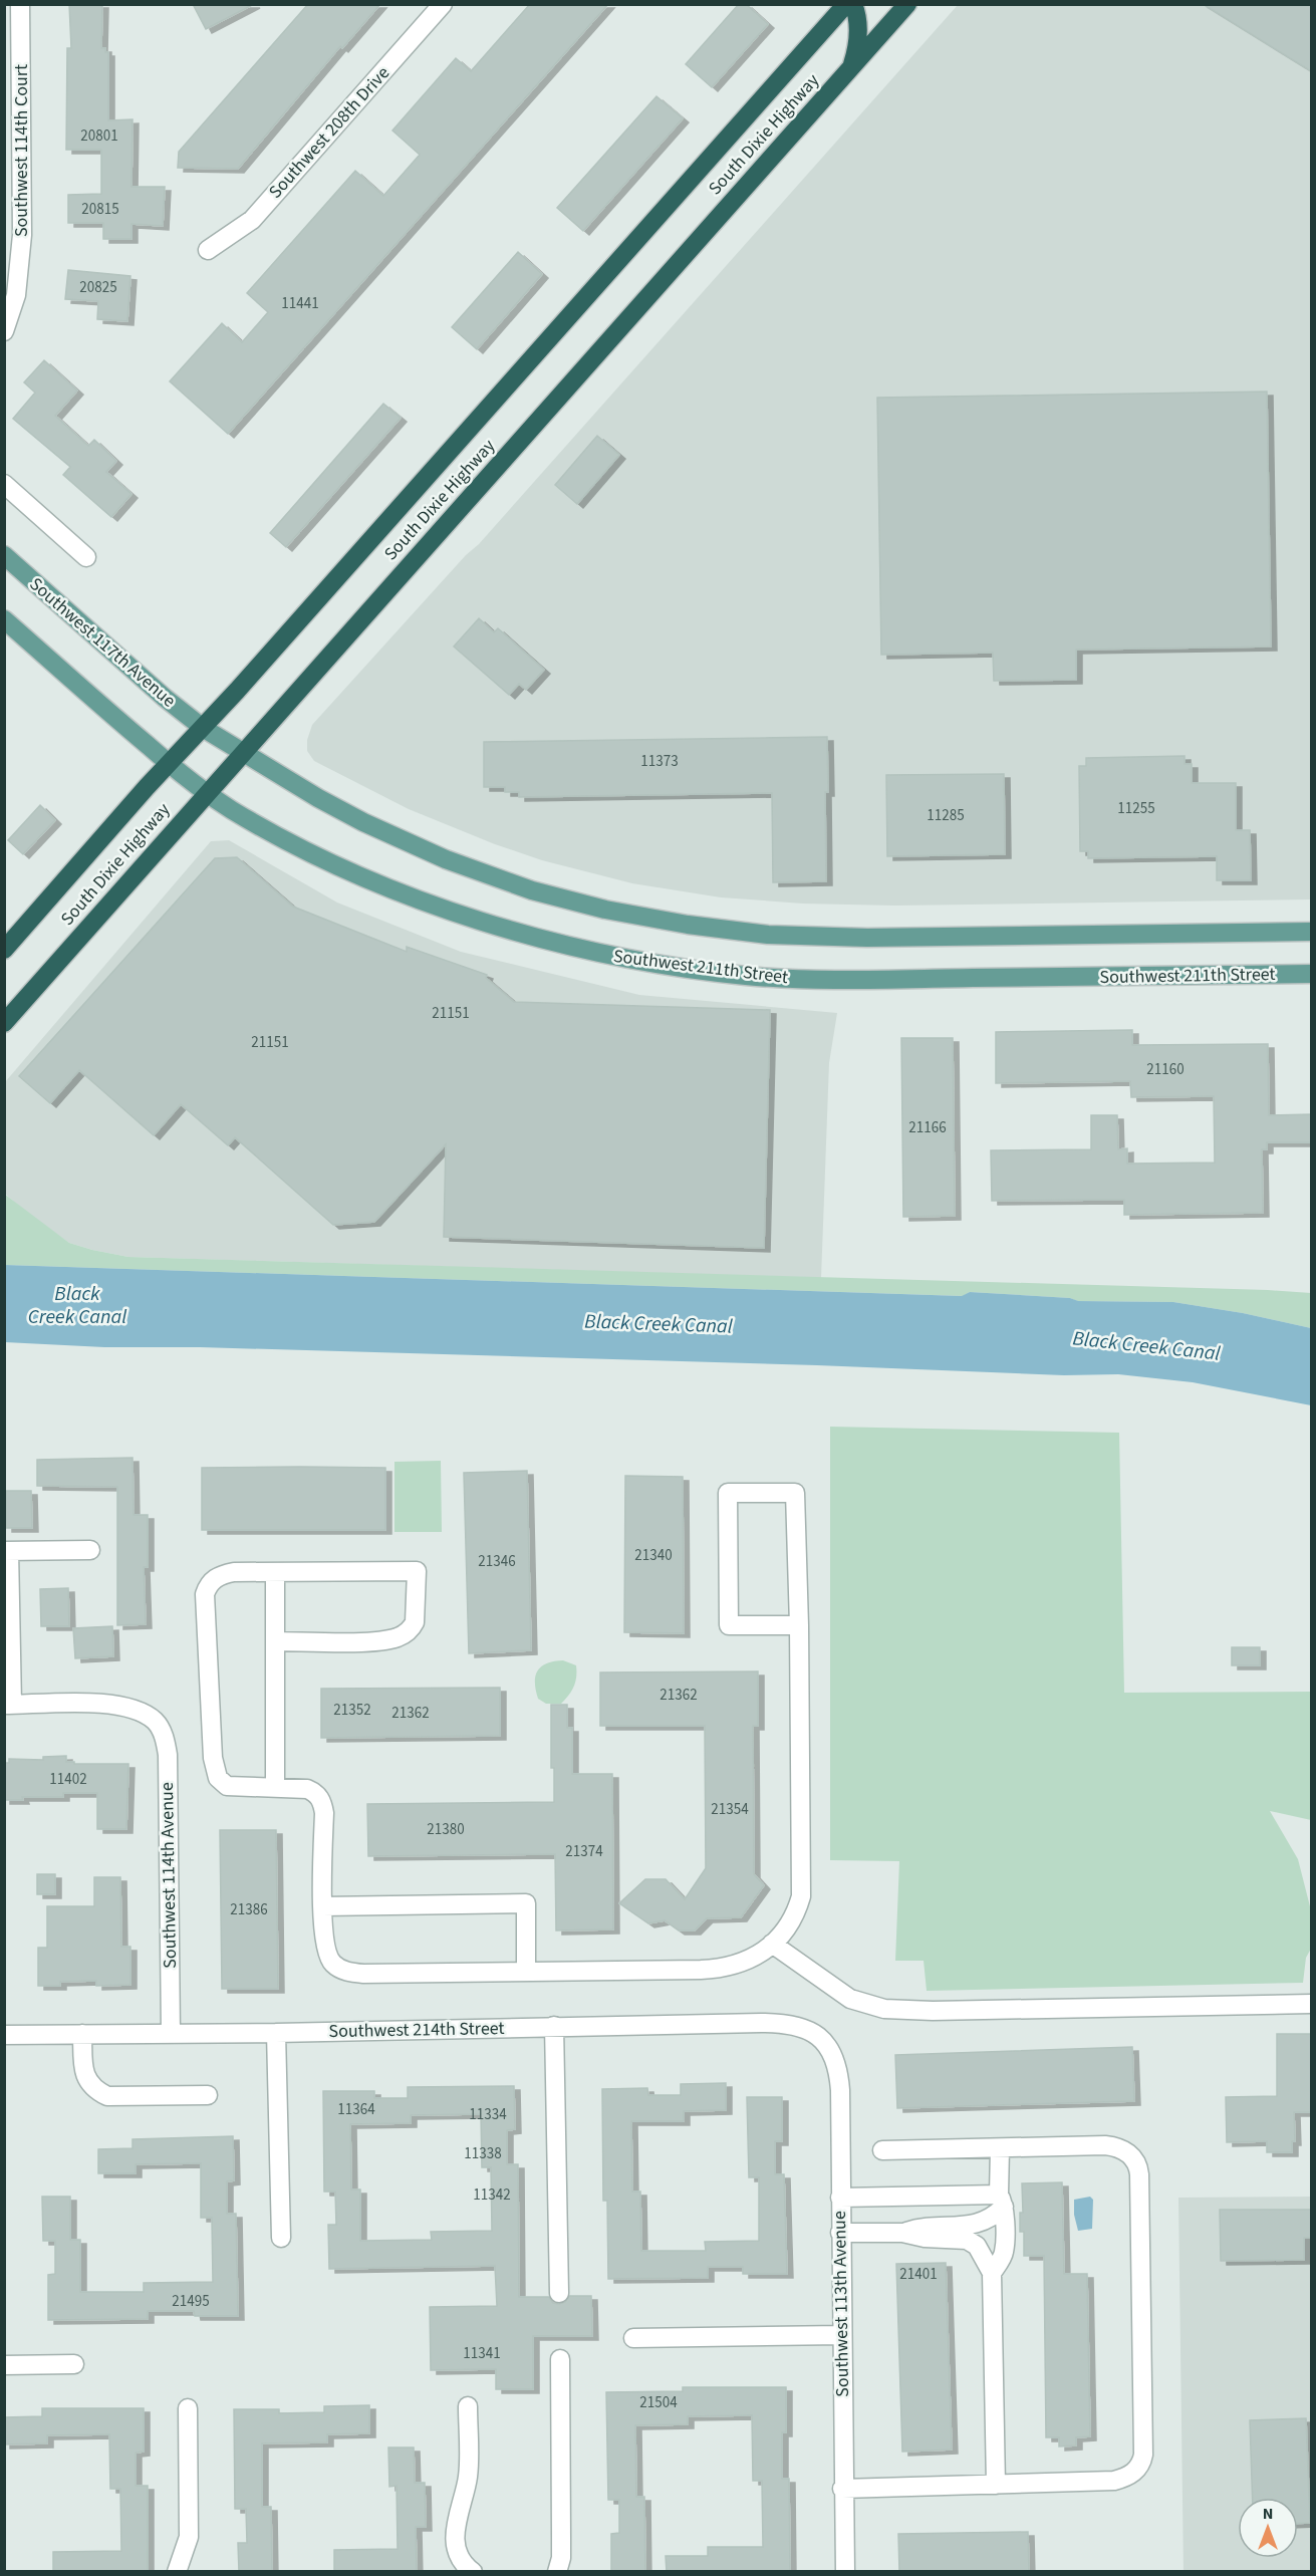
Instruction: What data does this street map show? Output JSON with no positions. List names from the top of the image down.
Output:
{
  "streets": {
    "highway": ["South Dixie Highway"],
    "main road": ["Southwest 117th Avenue", "Southwest 211th Street"],
    "street": [
      "Southwest 208th Drive",
      "Southwest 114th Court",
      "Southwest 114th Avenue",
      "Southwest 214th Street",
      "Southwest 113th Avenue"
    ]
  },
  "crossings": [
    ["South Dixie Highway", "Southwest 117th Avenue"],
    ["South Dixie Highway", "Southwest 211th Street"],
    ["Southwest 114th Avenue", "Southwest 214th Street"],
    ["Southwest 214th Street", "Southwest 113th Avenue"]
  ],
  "water": ["Black Creek Canal"],
  "house_numbers": [
    "20801",
    "20815",
    "20825",
    "11441",
    "11373",
    "11255",
    "11285",
    "21151",
    "21151",
    "21160",
    "21166",
    "21340",
    "21346",
    "21362",
    "21352",
    "21362",
    "11402",
    "21354",
    "21380",
    "21374",
    "21386",
    "11364",
    "11334",
    "11338",
    "11342",
    "21401",
    "21495",
    "11341",
    "21504"
  ],
  "north": "top"
}
